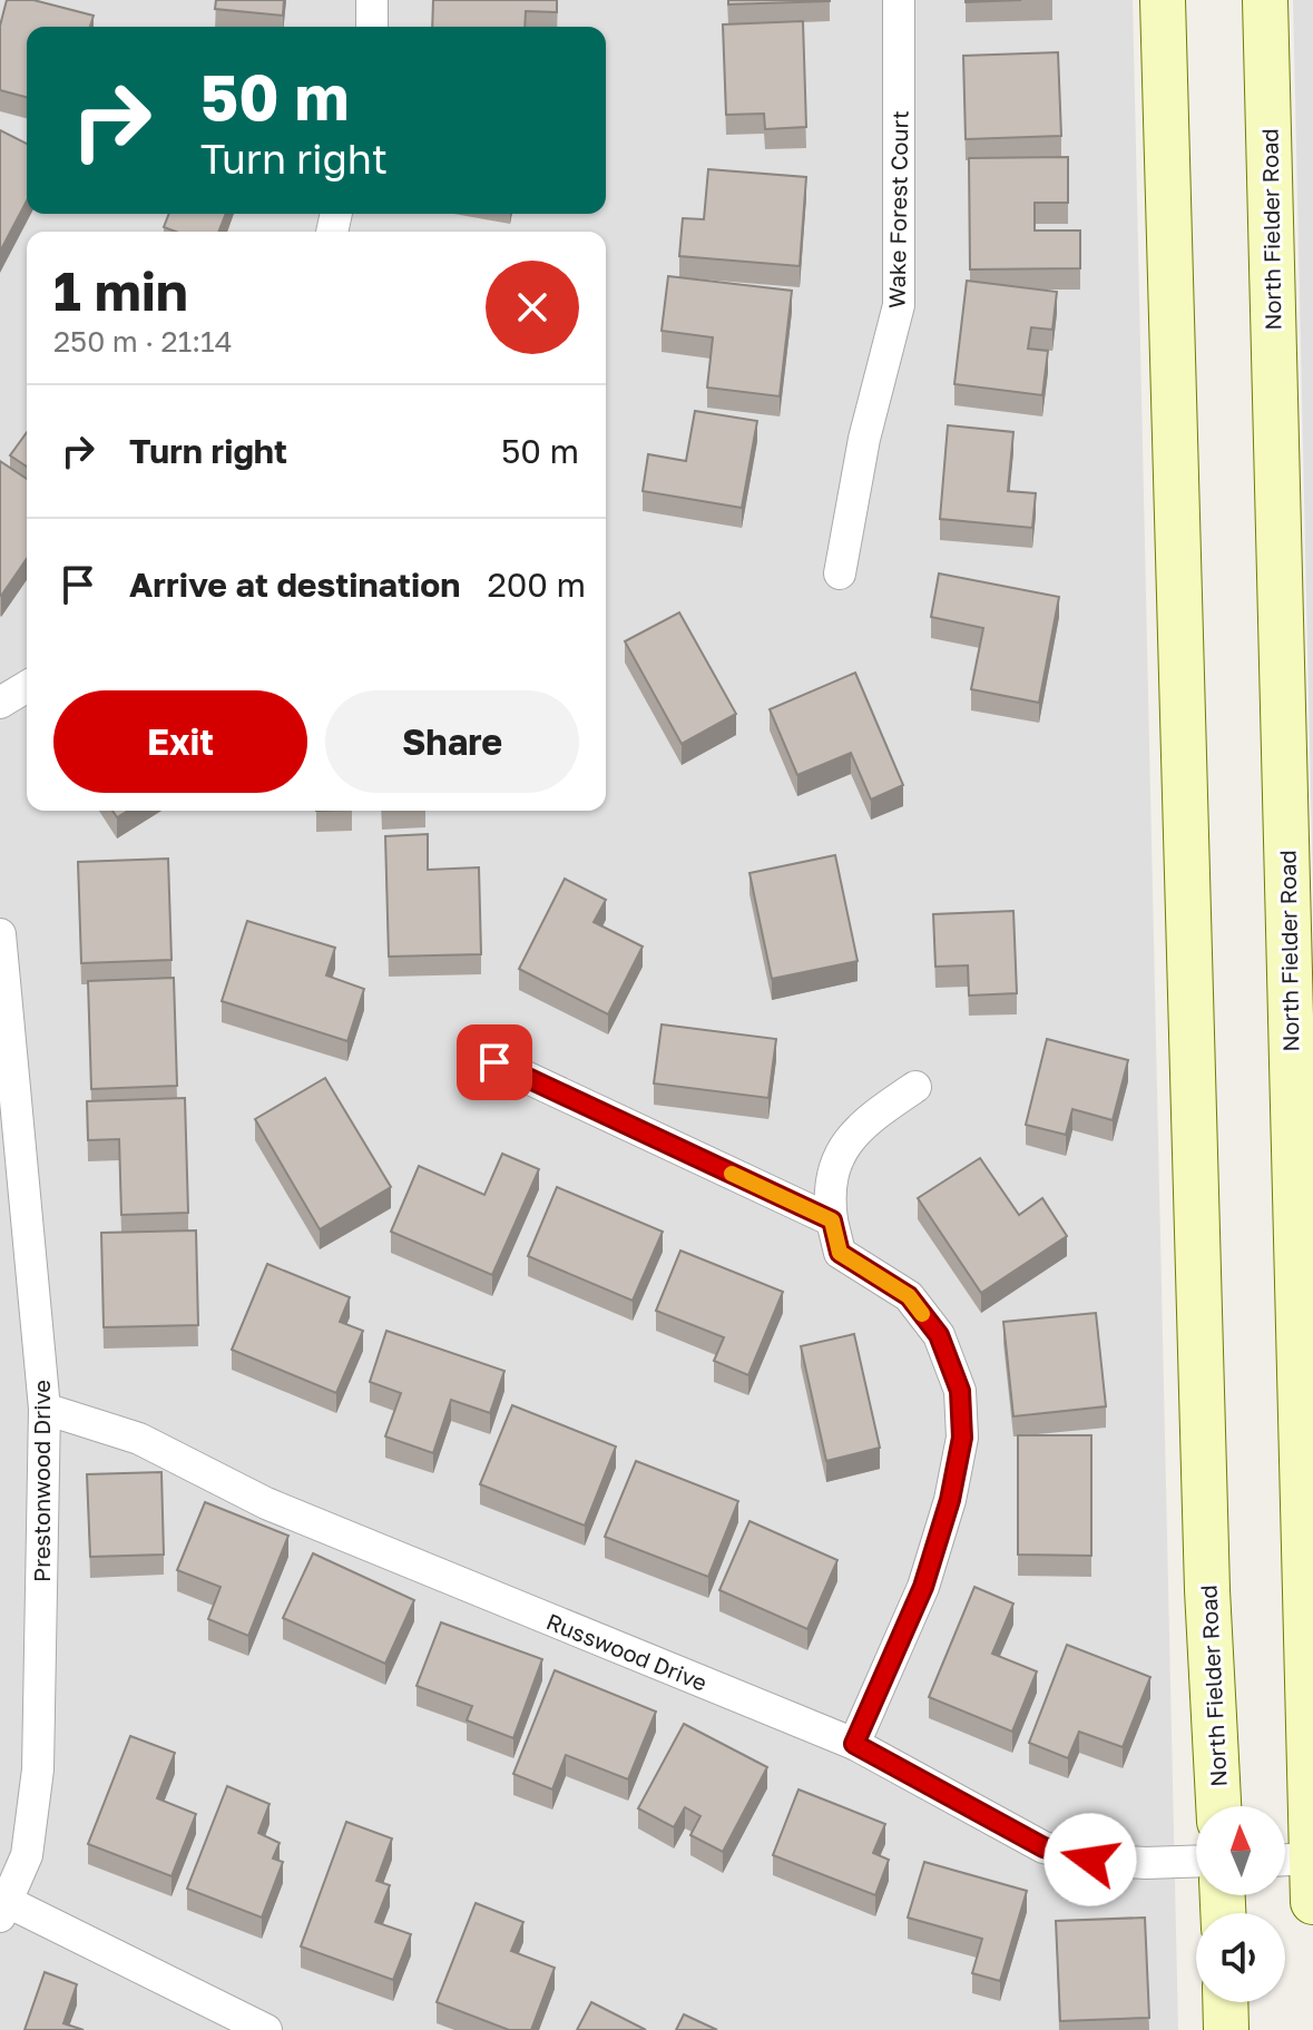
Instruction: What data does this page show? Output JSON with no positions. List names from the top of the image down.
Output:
{
  "streets": {
    "main road": ["North Fielder Road"],
    "street": ["Wake Forest Court", "Prestonwood Drive", "Russwood Drive"]
  },
  "crossings": [
    ["Prestonwood Drive", "Russwood Drive"]
  ],
  "north": "top",
  "page": {
    "turn": ["50 m", "Turn right"],
    "heading": ["1 min", "250 m · 21:14"],
    "list": [
      {
        "name": "Turn right",
        "value": "50 m"
      },
      {
        "name": "Arrive at destination",
        "value": "200 m"
      }
    ],
    "buttons": ["Exit", "Share"]
  }
}
